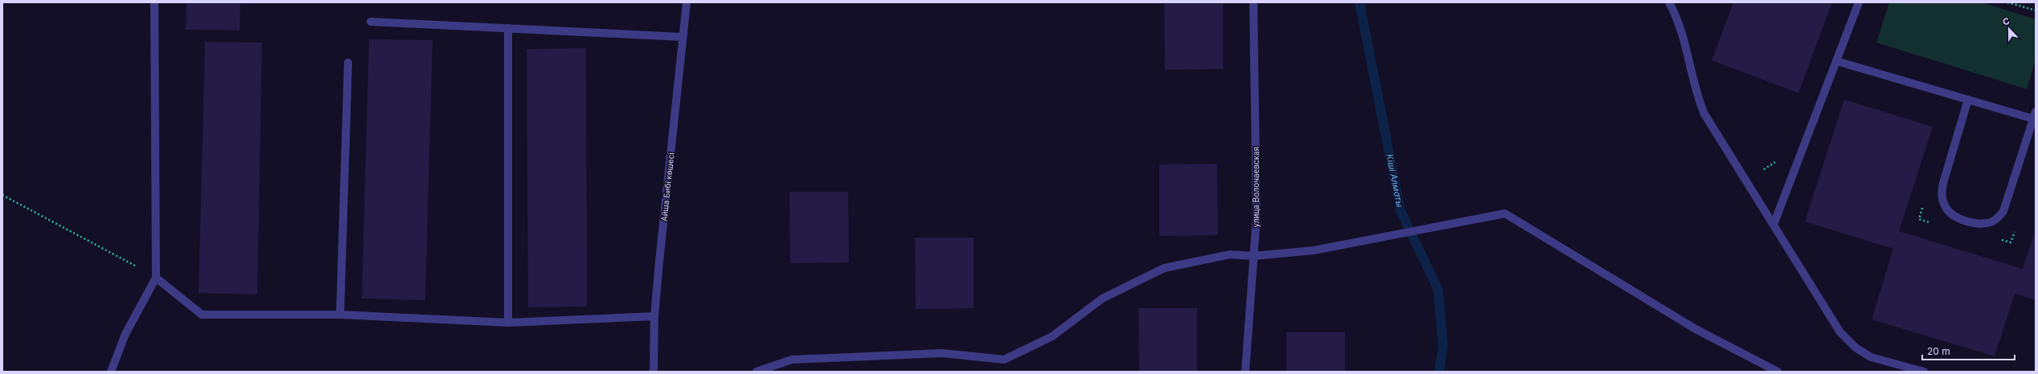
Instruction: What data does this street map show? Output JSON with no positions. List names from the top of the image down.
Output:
{
  "streets": {
    "street": ["Айша Бибі көшесі", "улица Волочаевская"]
  },
  "water": ["Кіші Алматы"],
  "scale_bar": "20 m",
  "north": "top"
}
